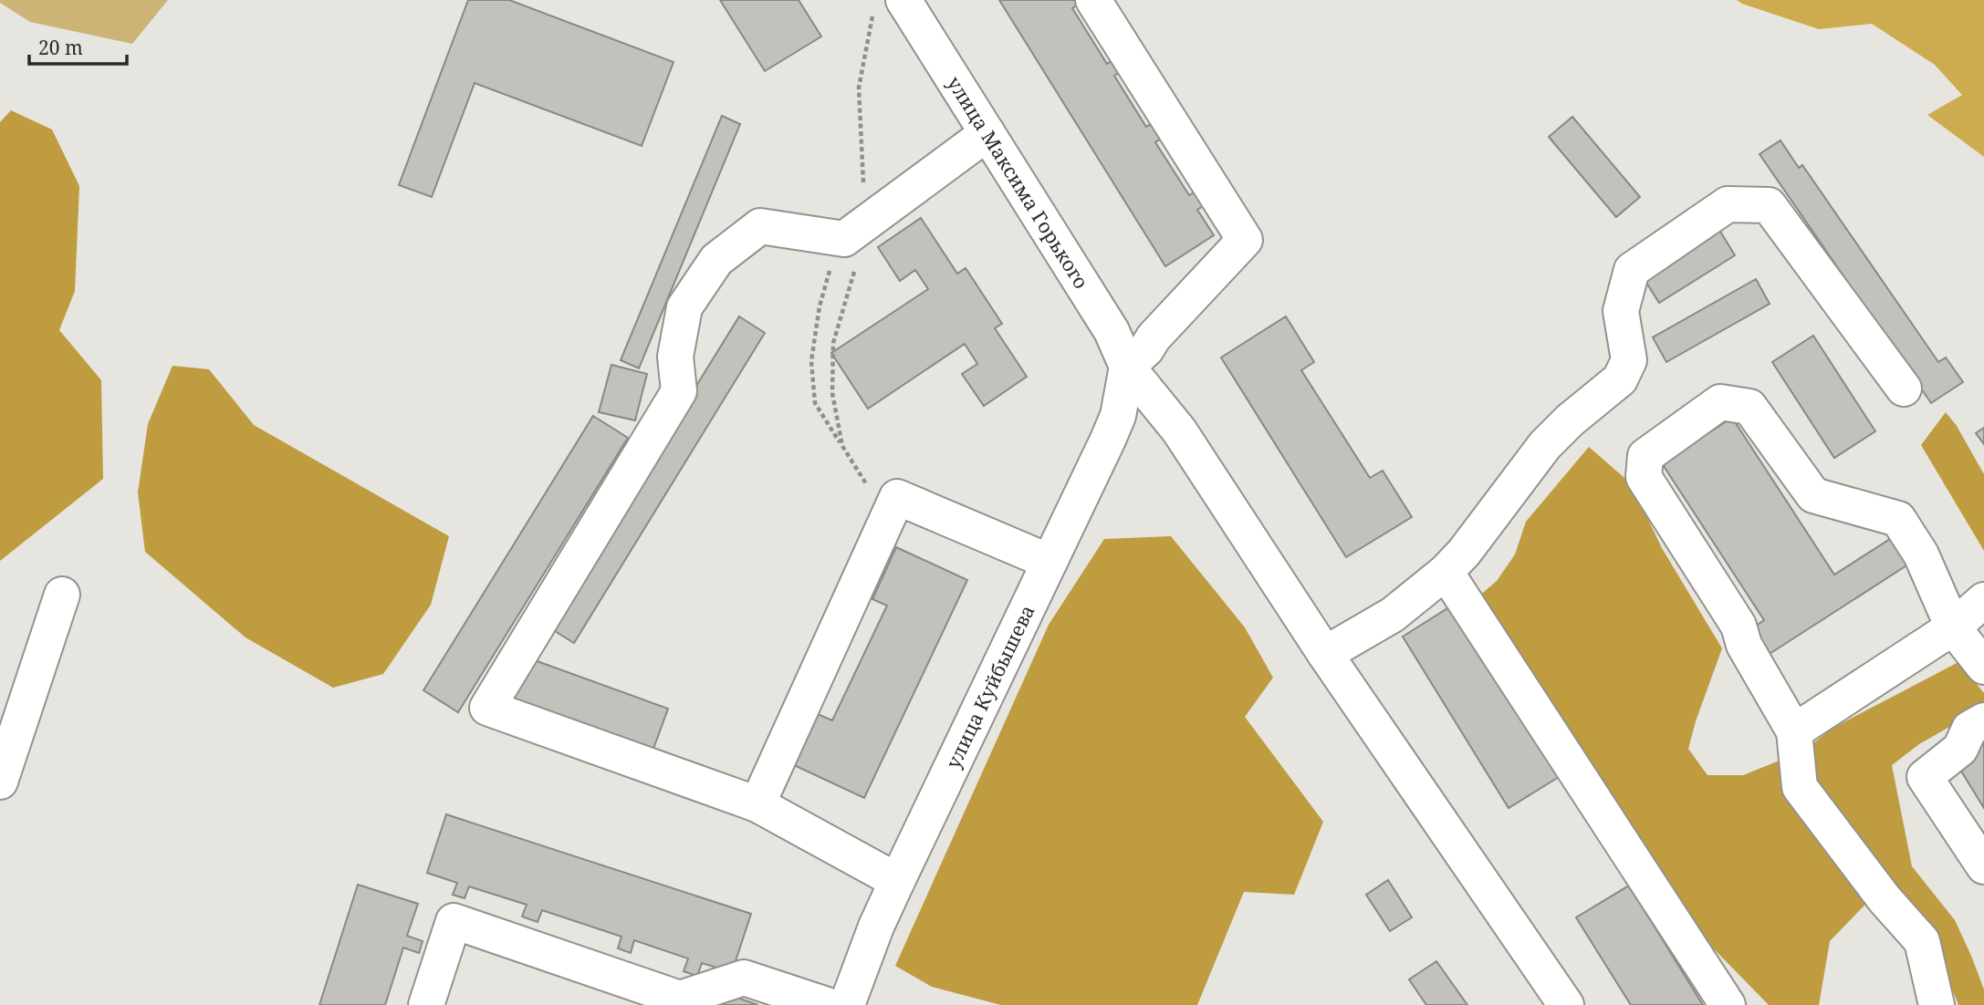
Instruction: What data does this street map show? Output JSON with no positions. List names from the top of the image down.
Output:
{
  "streets": {
    "street": ["улица Максима Горького", "улица Куйбышева"]
  },
  "crossings": [
    ["улица Максима Горького", "улица Куйбышева"]
  ],
  "scale_bar": "20 m"
}
